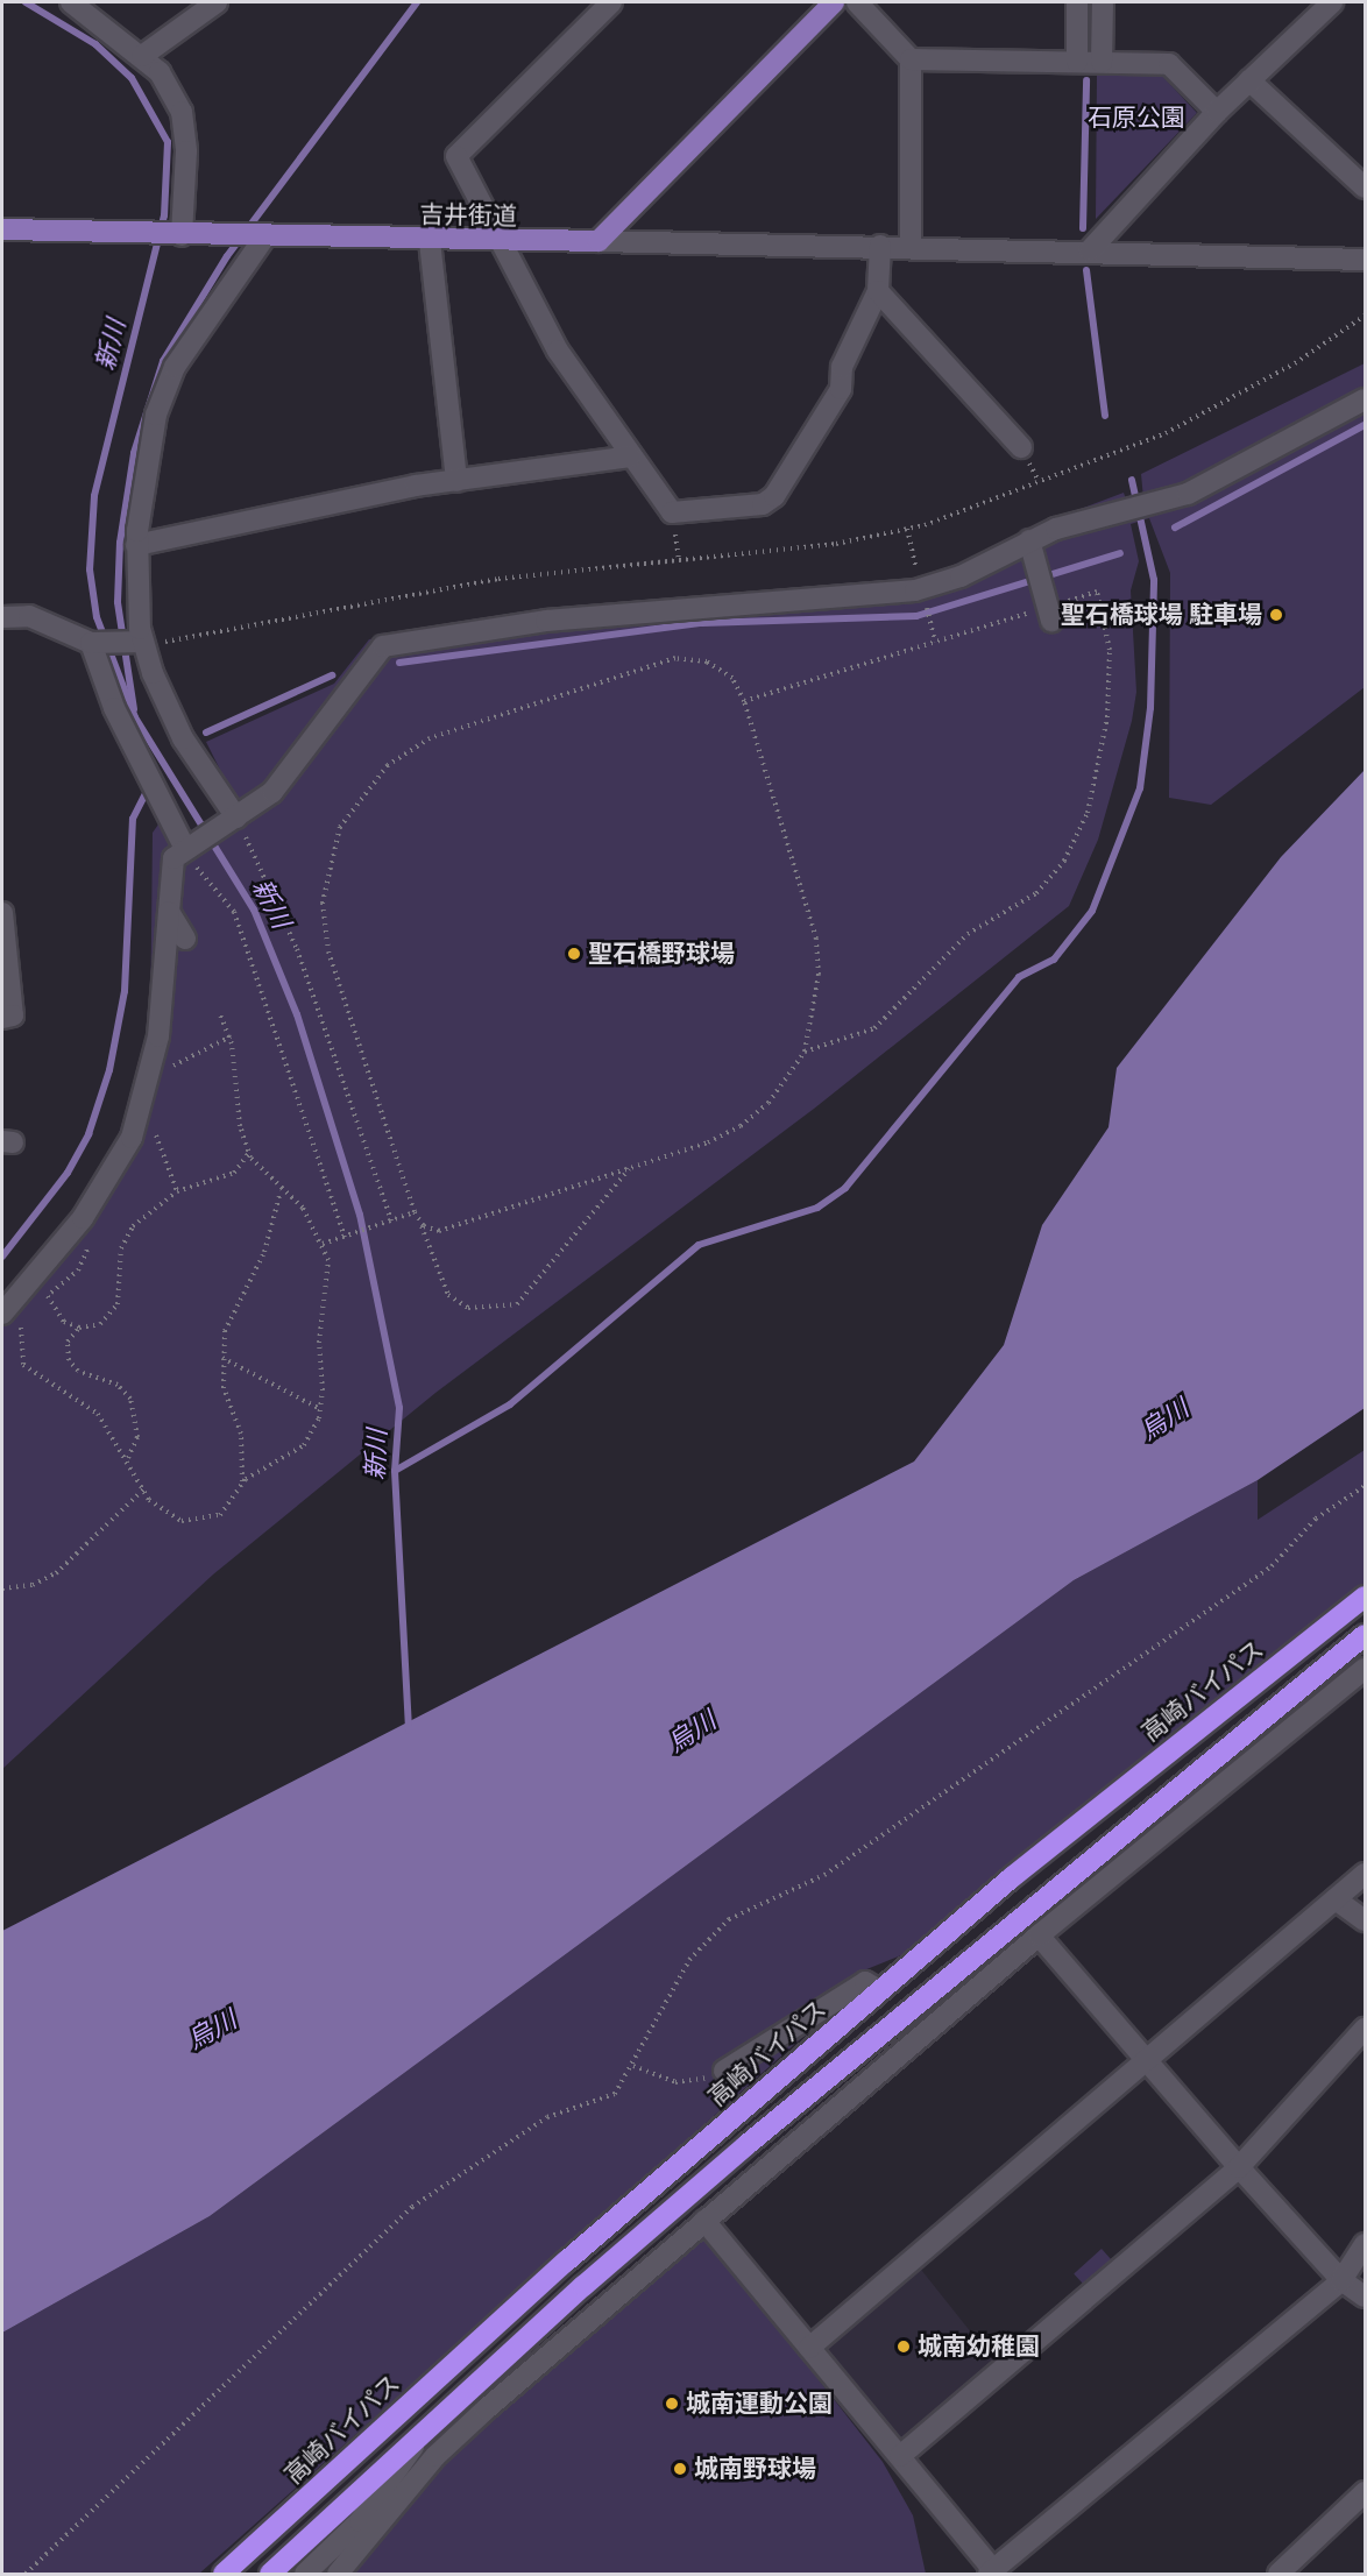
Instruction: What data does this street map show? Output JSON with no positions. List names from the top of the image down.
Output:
{
  "streets": {
    "highway": ["高崎バイパス"],
    "main road": ["吉井街道"]
  },
  "water": ["新川", "烏川"],
  "parks": ["石原公園"],
  "places": [
    "聖石橋球場 駐車場",
    "聖石橋野球場",
    "城南幼稚園",
    "城南運動公園",
    "城南野球場"
  ]
}
